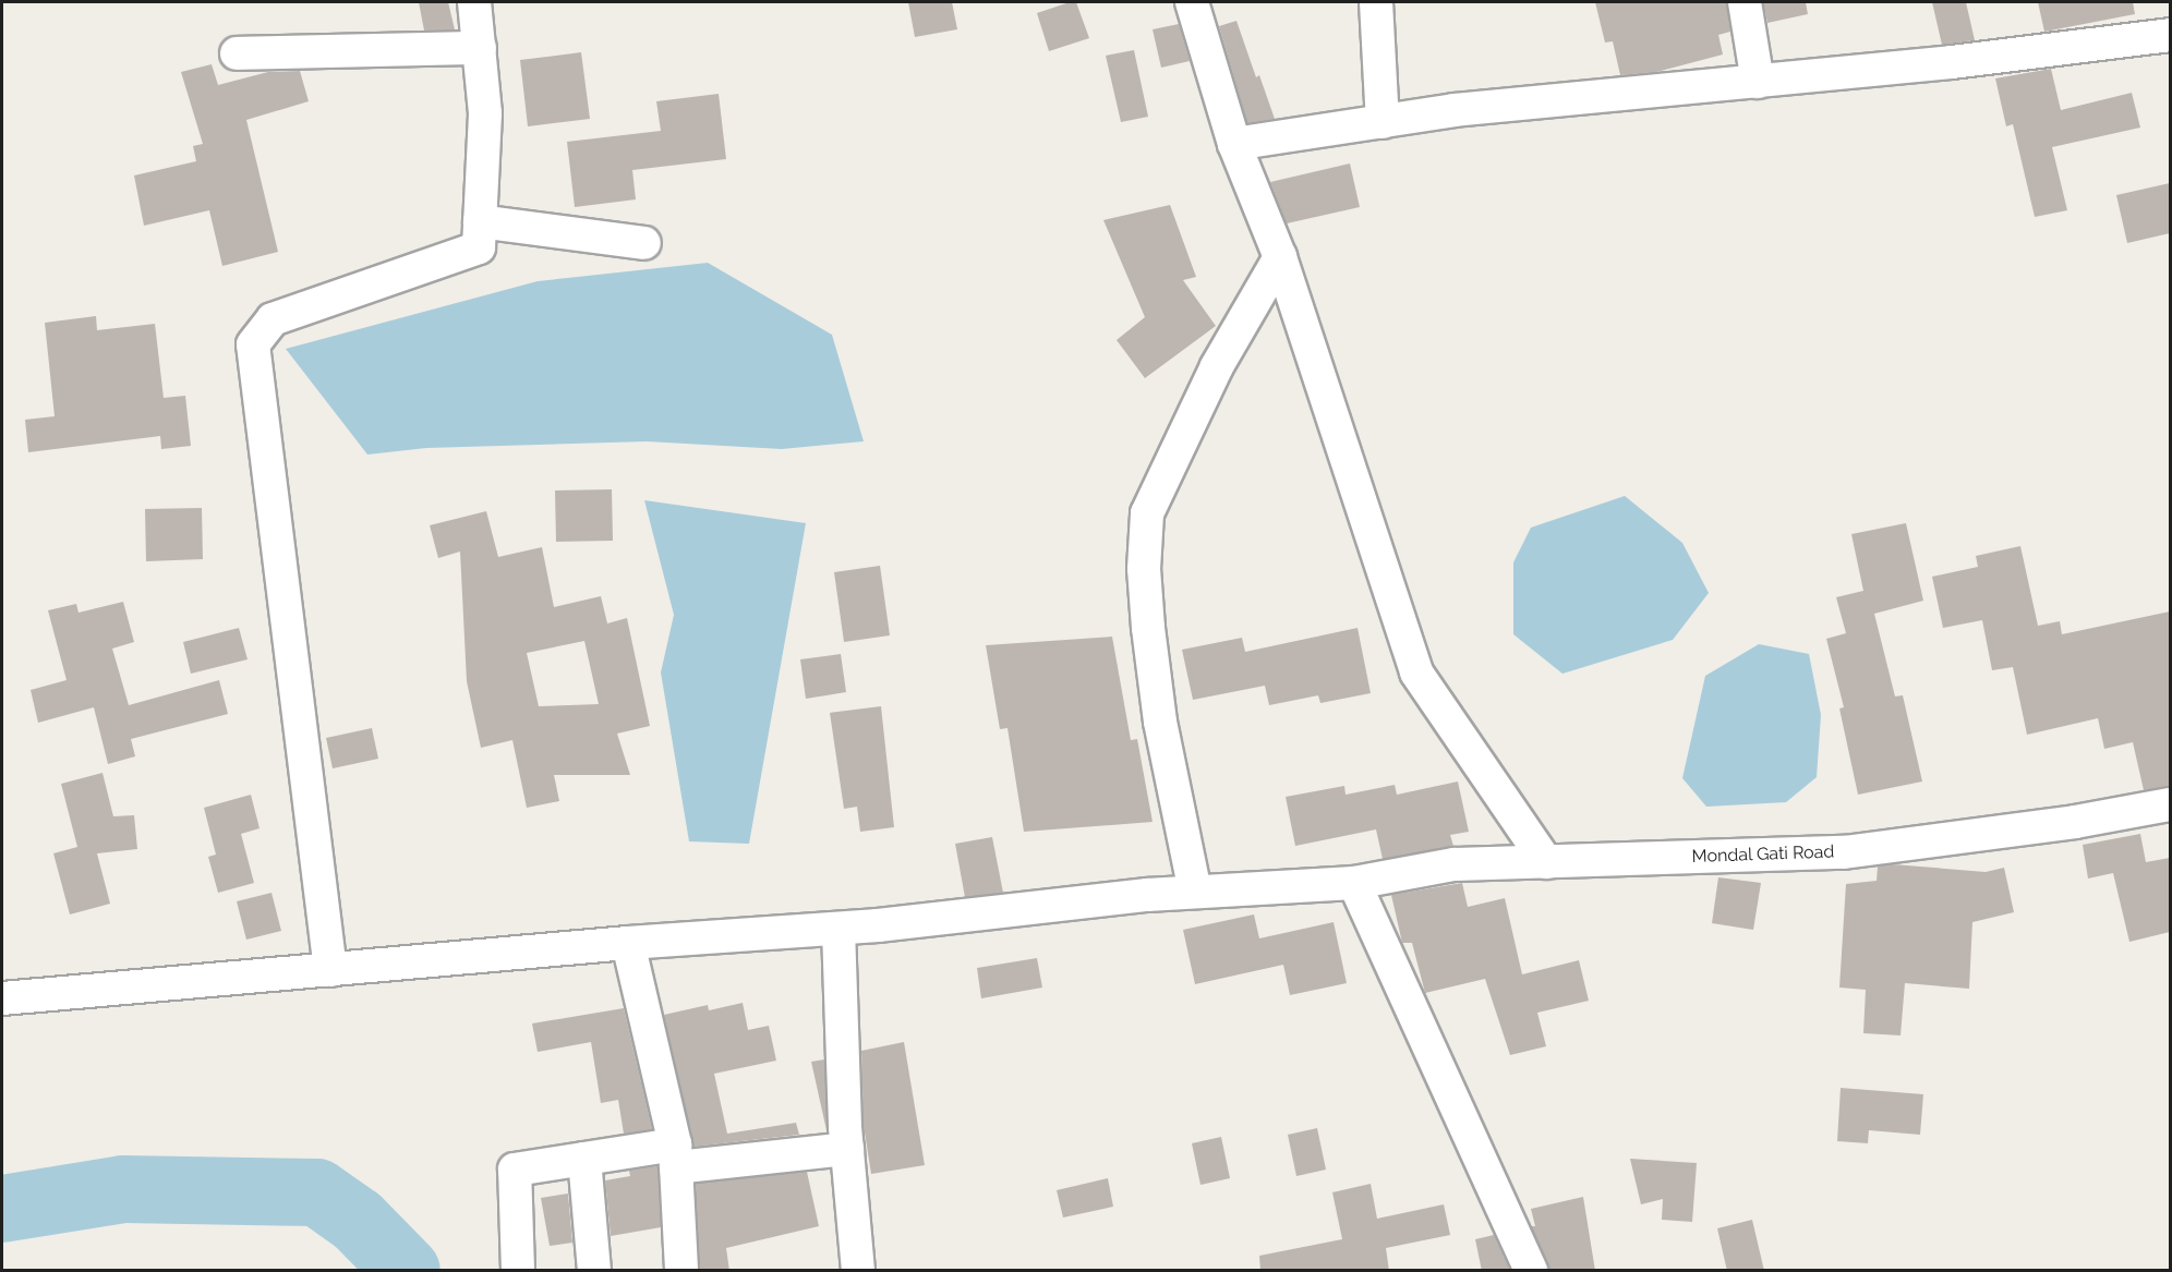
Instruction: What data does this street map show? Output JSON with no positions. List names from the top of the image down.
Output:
{
  "streets": {
    "street": ["Mondal Gati Road"]
  }
}
